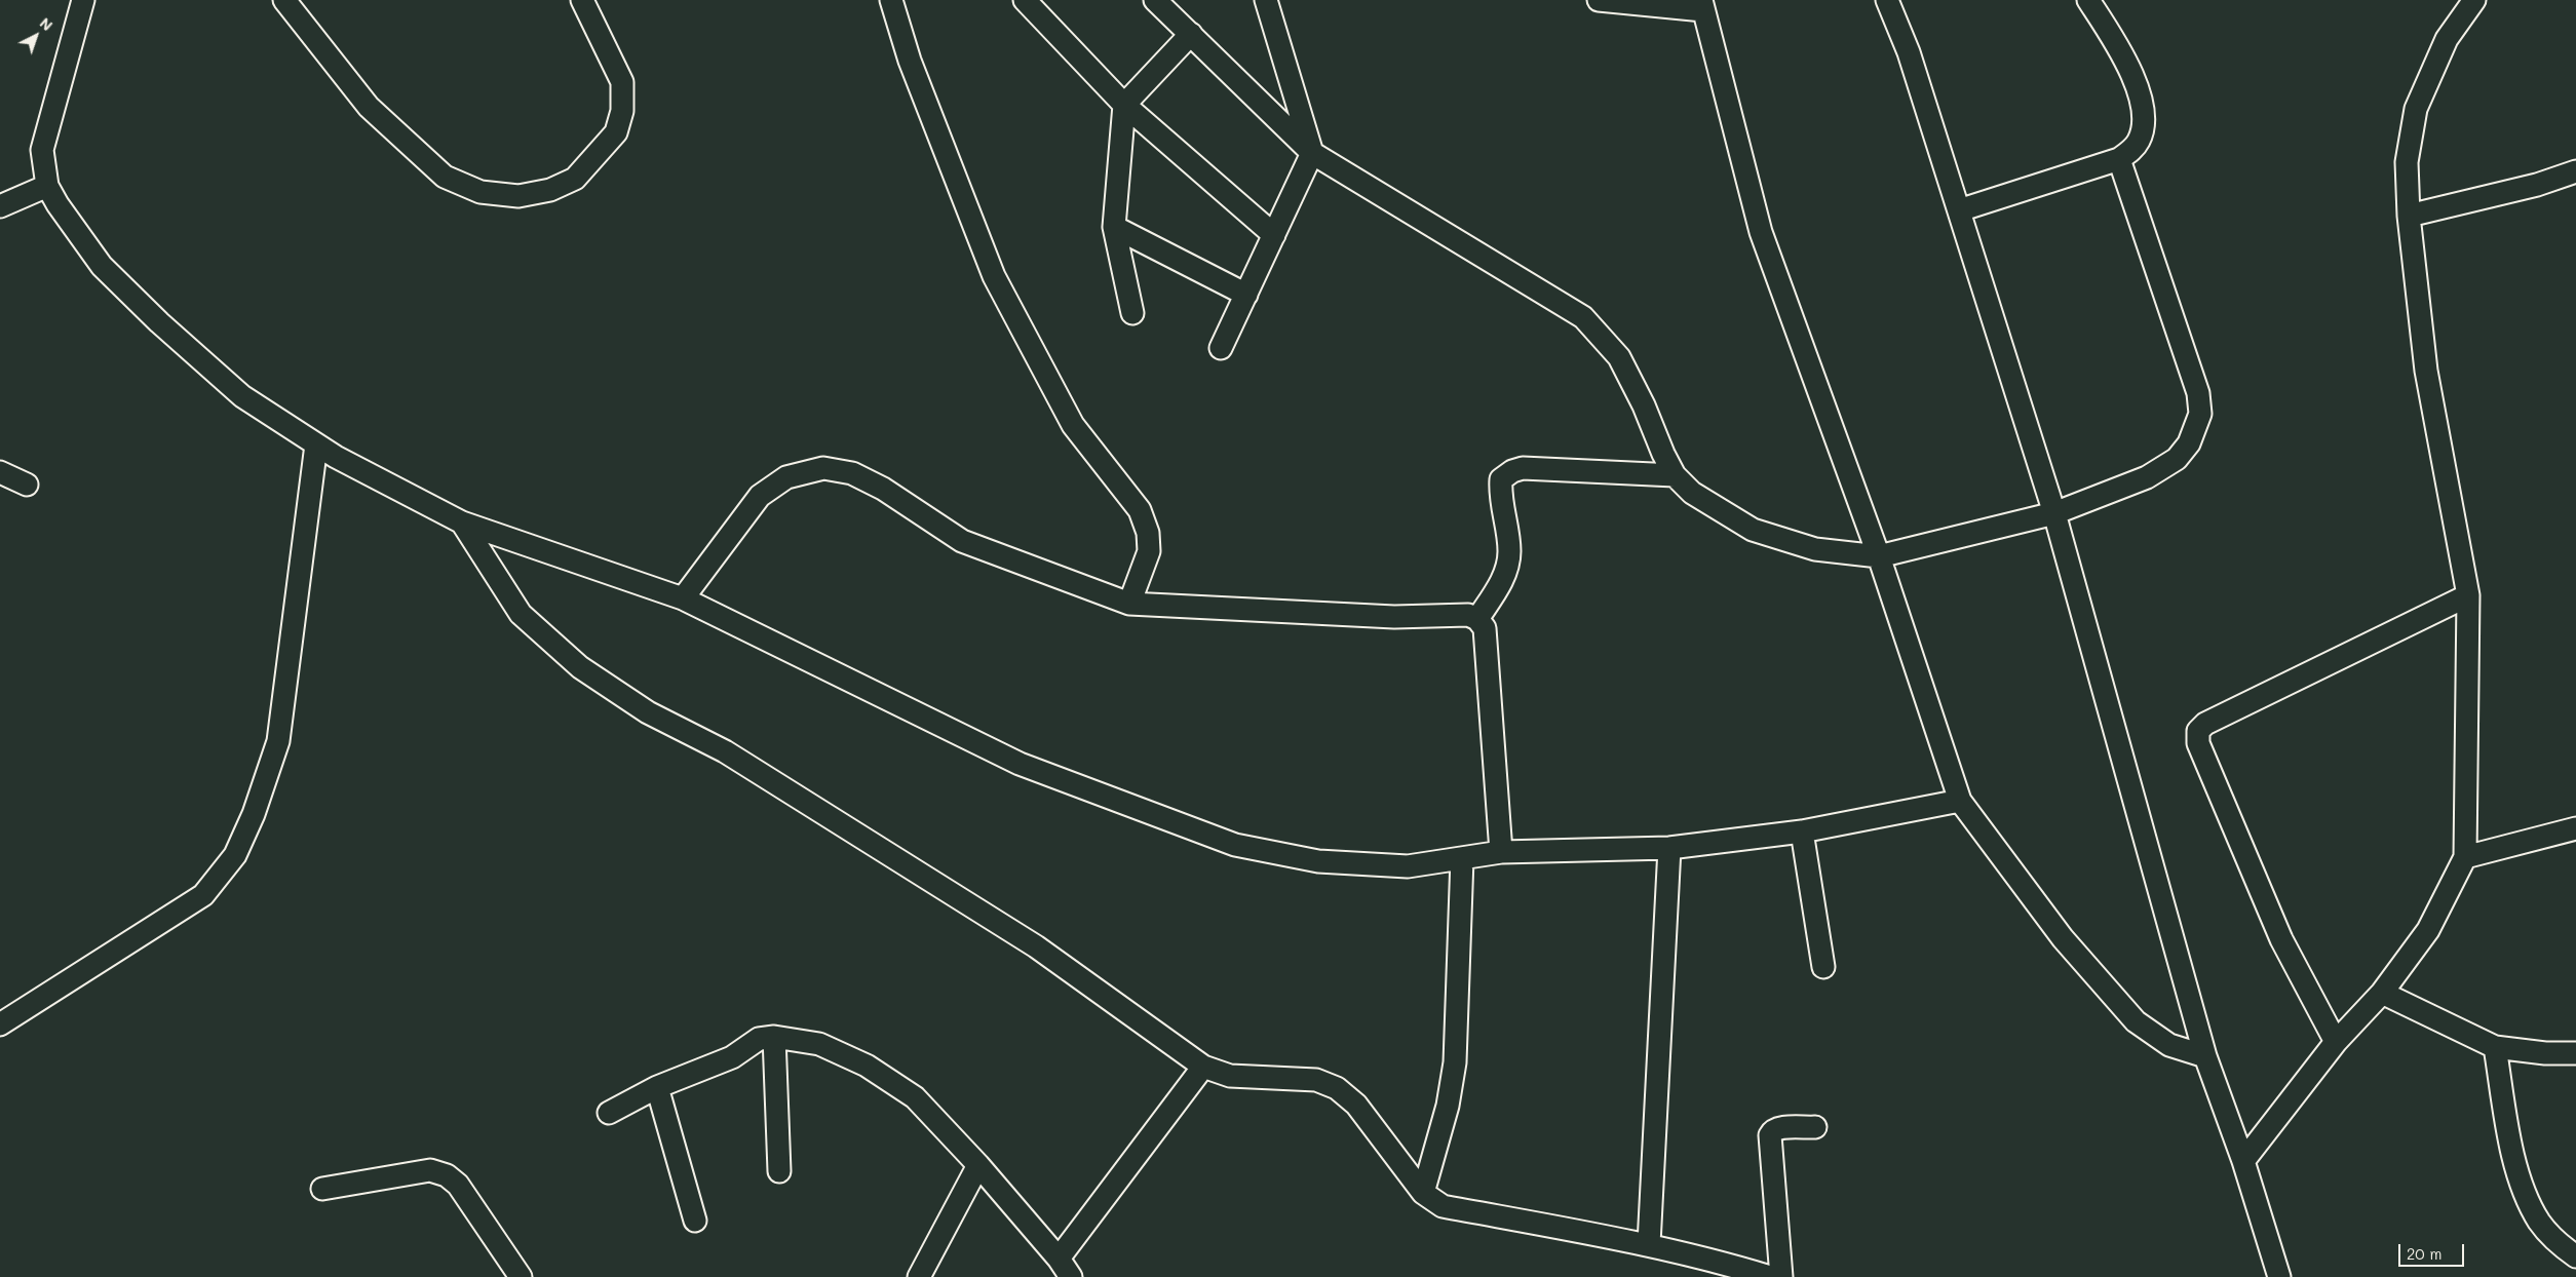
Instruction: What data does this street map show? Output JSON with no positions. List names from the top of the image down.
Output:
{
  "scale_bar": "20 m",
  "north": "top right"
}
